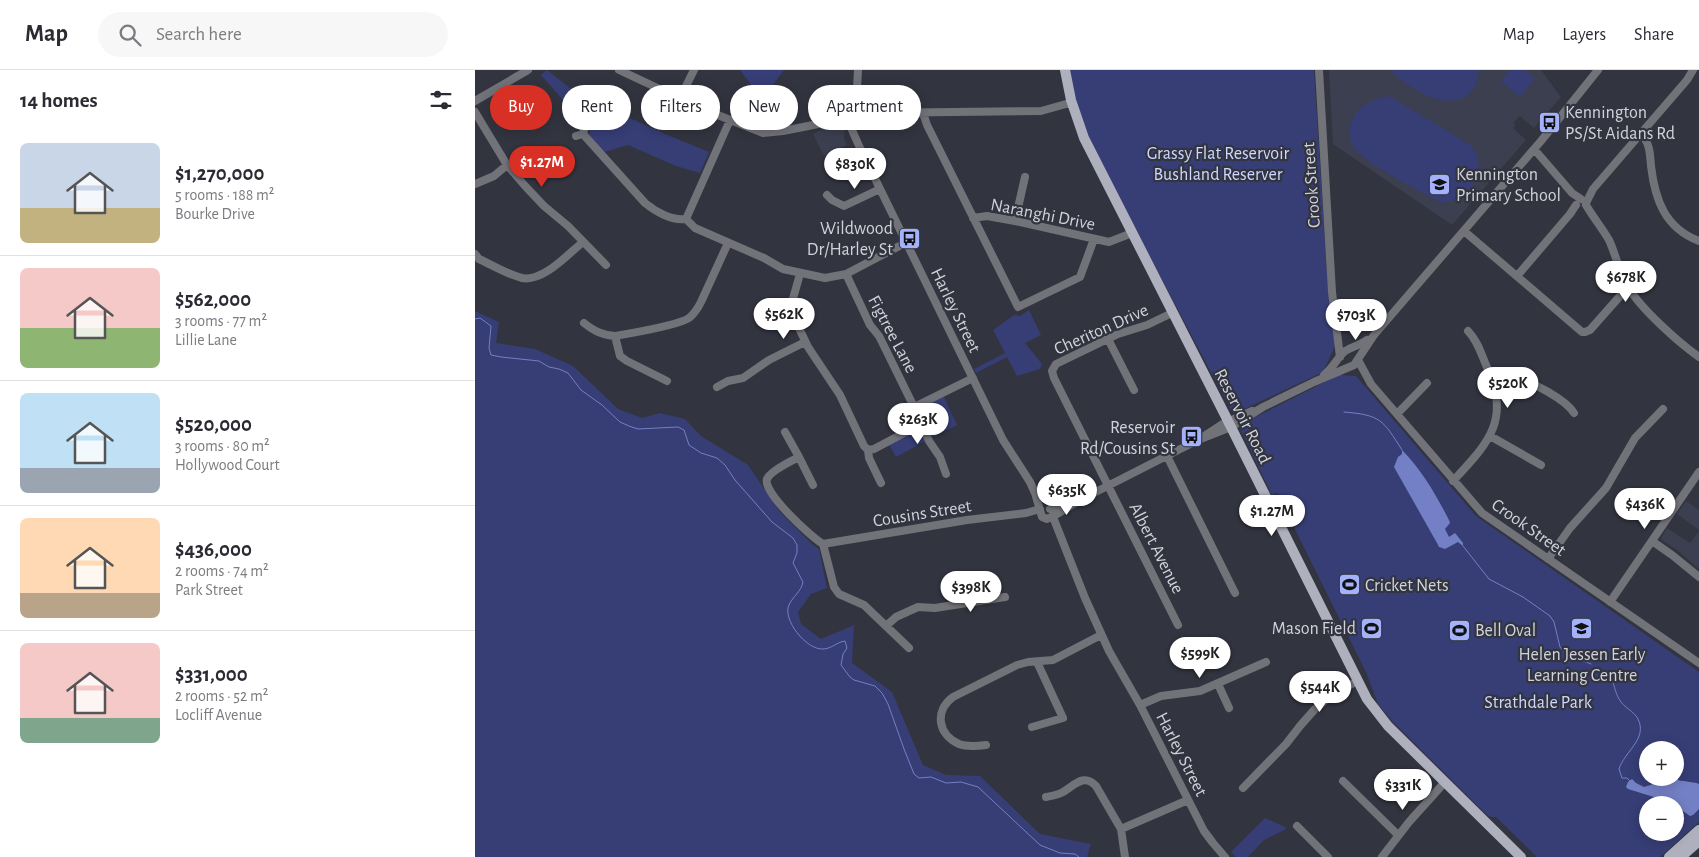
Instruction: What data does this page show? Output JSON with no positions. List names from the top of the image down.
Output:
{
  "streets": {
    "main road": ["Reservoir Road"],
    "street": [
      "Crook Street",
      "Naranghi Drive",
      "Harley Street",
      "Cheriton Drive",
      "Figtree Lane",
      "Cousins Street",
      "Albert Avenue"
    ]
  },
  "crossings": [
    ["Naranghi Drive", "Reservoir Road"],
    ["Harley Street", "Cousins Street"],
    ["Cheriton Drive", "Reservoir Road"],
    ["Cheriton Drive", "Albert Avenue"]
  ],
  "parks": ["Grassy Flat Reservoir Bushland Reserver", "Strathdale Park"],
  "places": {
    "bus stop": ["Kennington PS/St Aidans Rd", "Wildwood Dr/Harley St", "Reservoir Rd/Cousins St"],
    "school or university": ["Kennington Primary School", "Helen Jessen Early Learning Centre"],
    "sports": ["Cricket Nets", "Mason Field", "Bell Oval"]
  },
  "page": {
    "header": "Map",
    "search": "Search here",
    "nav": ["Map", "Layers", "Share"],
    "heading": "14 homes",
    "chip": [
      "Buy",
      "Rent",
      "Filters",
      "New",
      "Apartment"
    ],
    "list": [
      {
        "name": "$1,270,000",
        "note": "5 rooms · 188 m² · Bourke Drive"
      },
      {
        "name": "$562,000",
        "note": "3 rooms · 77 m² · Lillie Lane"
      },
      {
        "name": "$520,000",
        "note": "3 rooms · 80 m² · Hollywood Court"
      },
      {
        "name": "$436,000",
        "note": "2 rooms · 74 m² · Park Street"
      },
      {
        "name": "$331,000",
        "note": "2 rooms · 52 m² · Locliff Avenue"
      }
    ],
    "price": [
      "$1.27M",
      "$830K",
      "$678K",
      "$562K",
      "$703K",
      "$520K",
      "$263K",
      "$635K",
      "$436K",
      "$1.27M",
      "$398K",
      "$599K",
      "$544K",
      "$331K"
    ],
    "map_buttons": ["+", "−"]
  }
}
